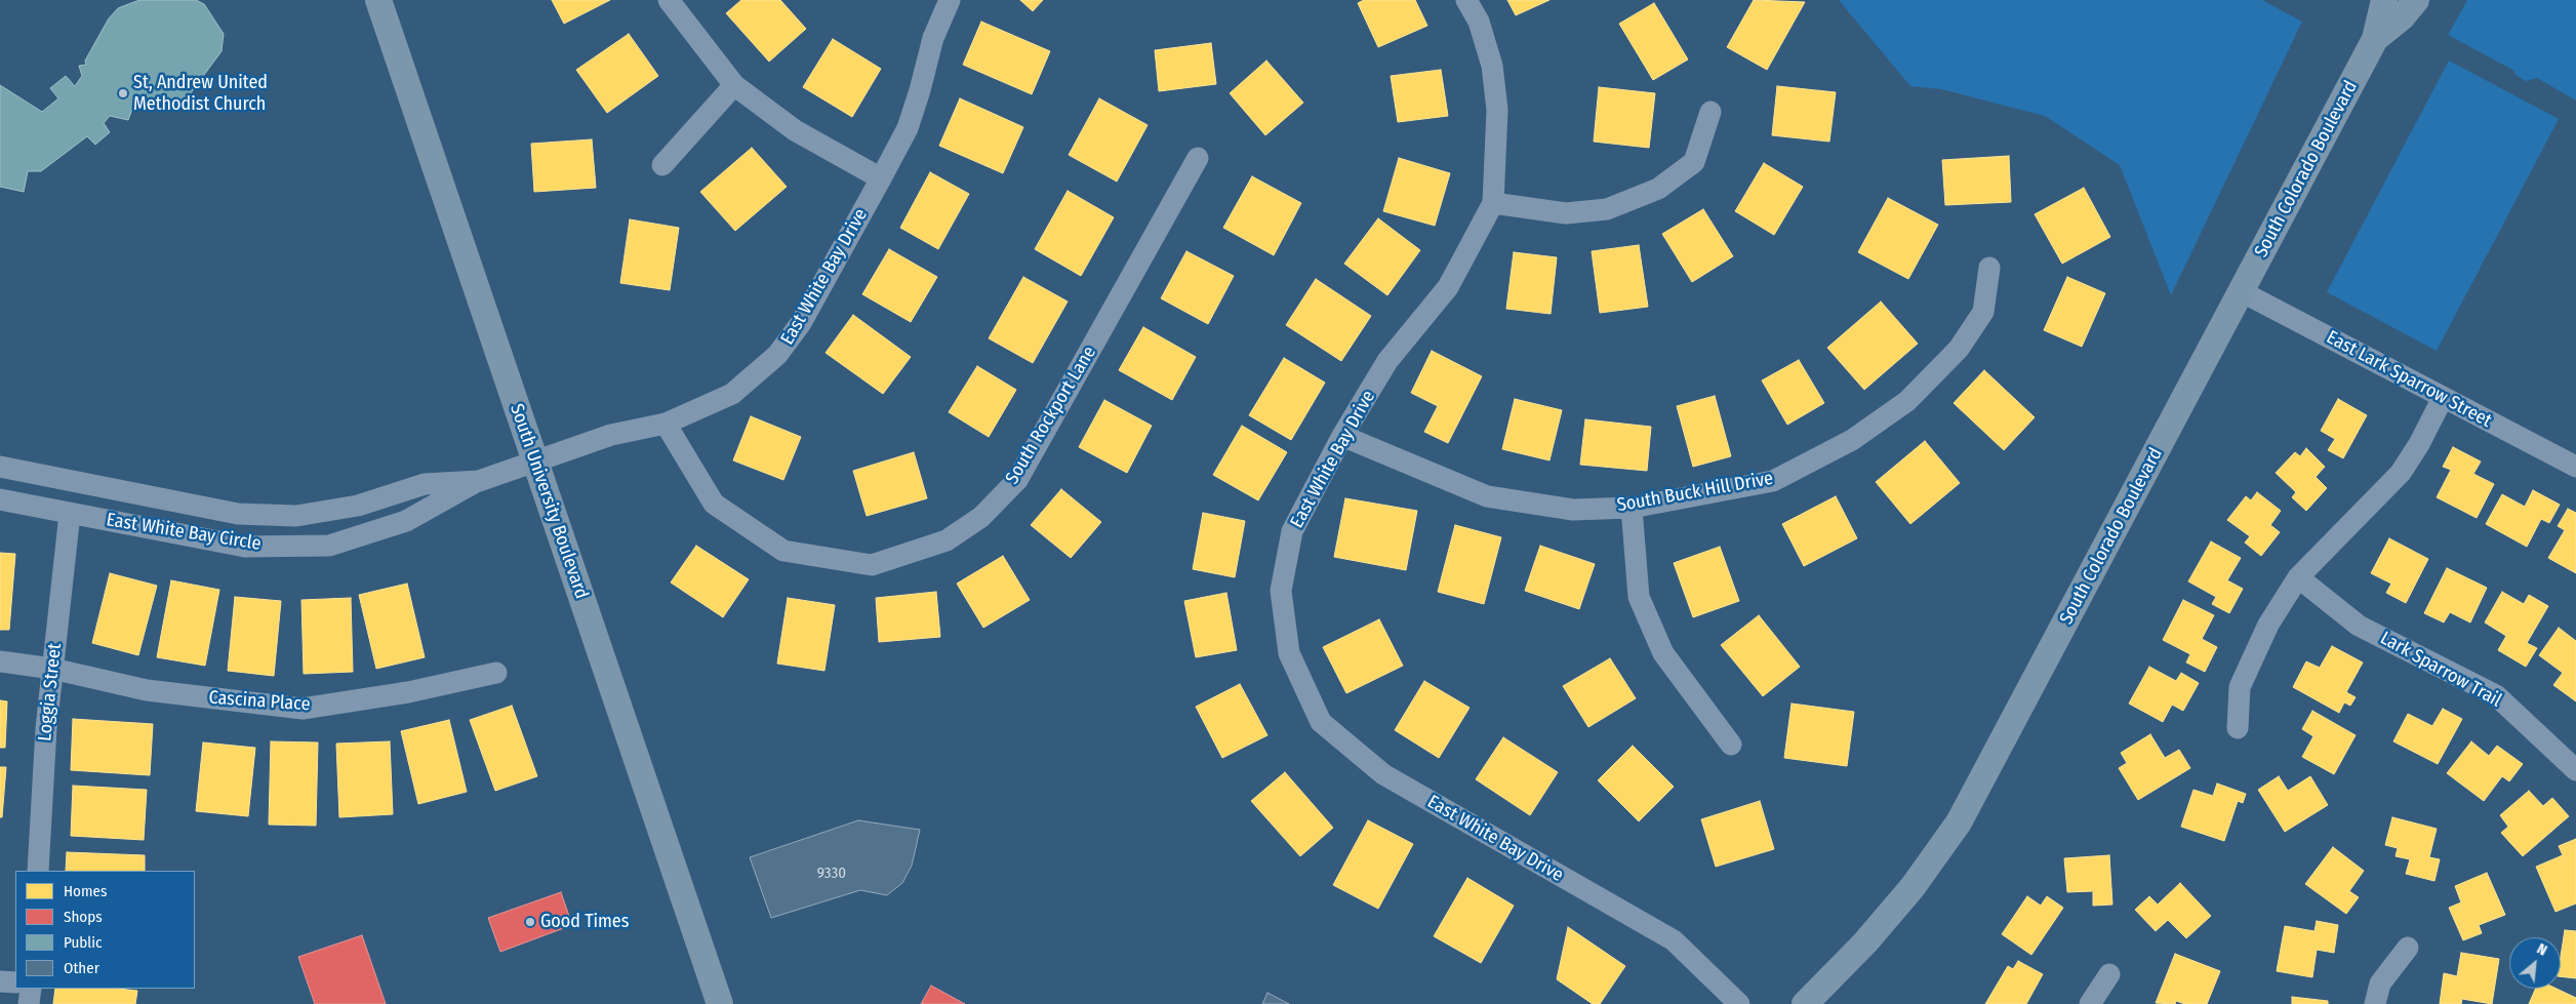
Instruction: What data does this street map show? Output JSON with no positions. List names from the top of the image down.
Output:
{
  "streets": {
    "main road": ["South Colorado Boulevard", "South University Boulevard"],
    "street": [
      "East White Bay Drive",
      "East Lark Sparrow Street",
      "South Rockport Lane",
      "South Buck Hill Drive",
      "East White Bay Circle",
      "Lark Sparrow Trail",
      "Loggia Street",
      "Cascina Place"
    ]
  },
  "crossings": [
    ["South Colorado Boulevard", "East Lark Sparrow Street"],
    ["East White Bay Drive", "South Rockport Lane"],
    ["East White Bay Drive", "South Buck Hill Drive"],
    ["East White Bay Drive", "South University Boulevard"],
    ["East White Bay Drive", "East White Bay Circle"],
    ["East White Bay Circle", "Loggia Street"],
    ["Loggia Street", "Cascina Place"]
  ],
  "places": ["St, Andrew United Methodist Church", "Good Times"],
  "house_numbers": ["9330"],
  "legend": [
    "Homes",
    "Shops",
    "Public",
    "Other"
  ],
  "north": "top right"
}
